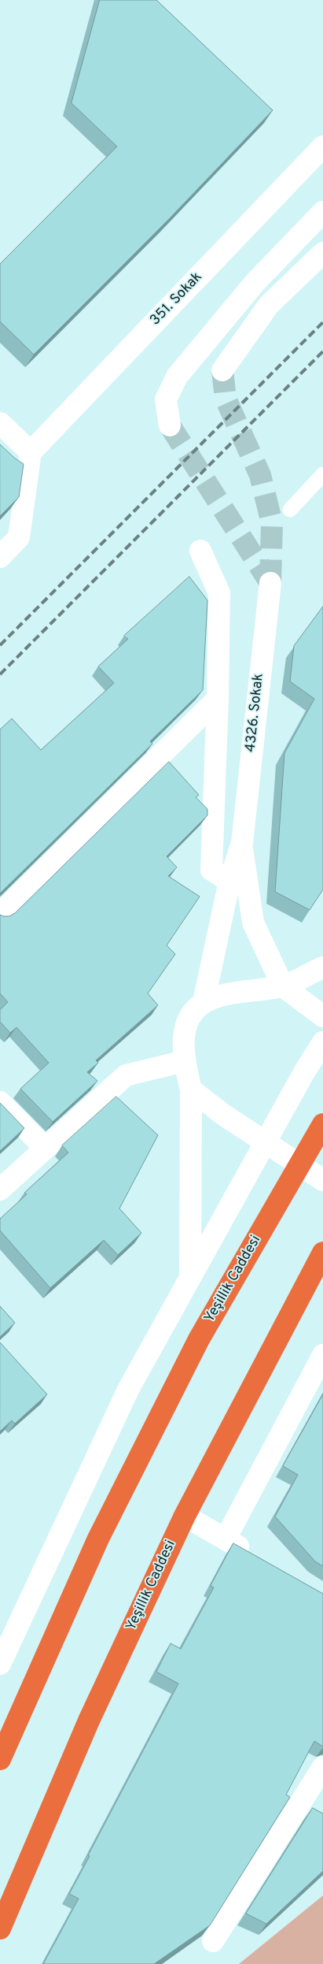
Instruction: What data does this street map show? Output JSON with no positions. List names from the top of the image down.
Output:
{
  "streets": {
    "highway": ["Yeşillik Caddesi"],
    "street": ["351. Sokak", "4326. Sokak"]
  }
}
